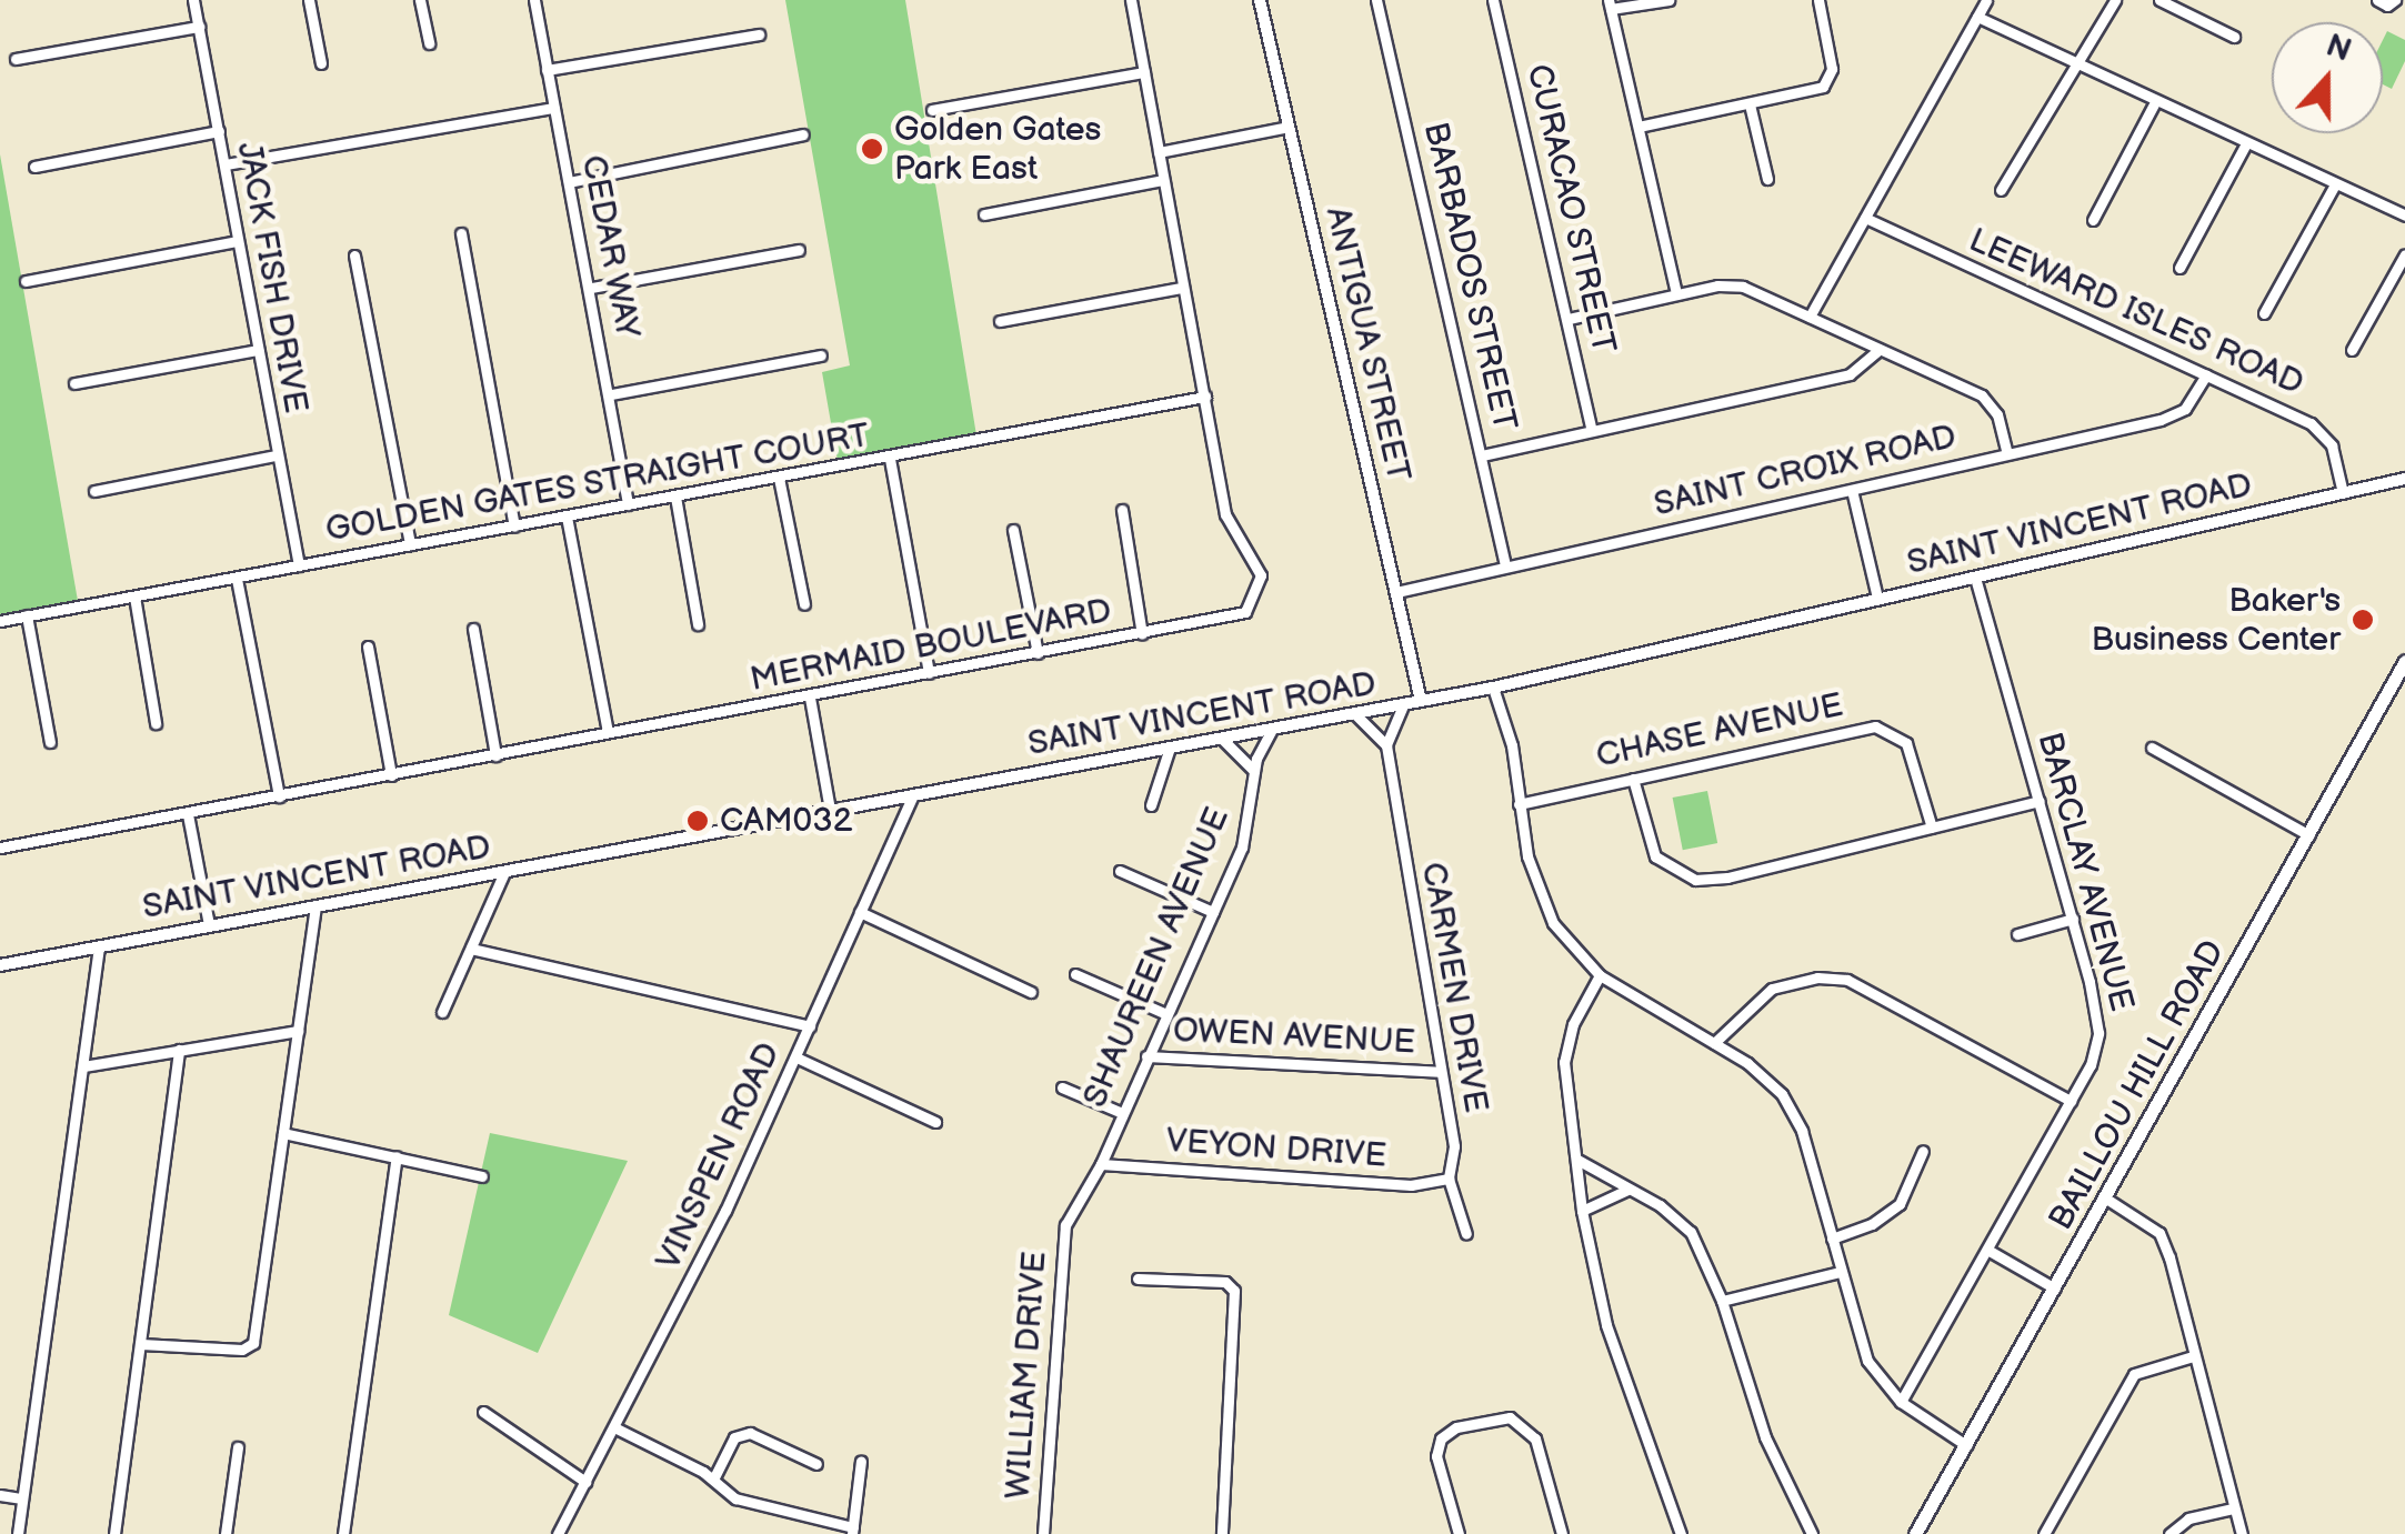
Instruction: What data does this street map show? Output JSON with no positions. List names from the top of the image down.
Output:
{
  "streets": {
    "main road": ["BAILLOU HILL ROAD"],
    "street": [
      "CURACAO STREET",
      "CEDAR WAY",
      "BARBADOS STREET",
      "JACK FISH DRIVE",
      "LEEWARD ISLES ROAD",
      "ANTIGUA STREET",
      "SAINT CROIX ROAD",
      "GOLDEN GATES STRAIGHT COURT",
      "SAINT VINCENT ROAD",
      "MERMAID BOULEVARD",
      "CHASE AVENUE",
      "BARCLAY AVENUE",
      "SHAUREEN AVENUE",
      "CARMEN DRIVE",
      "OWEN AVENUE",
      "VEYON DRIVE",
      "VINSPEN ROAD",
      "WILLIAM DRIVE"
    ]
  },
  "crossings": [
    ["CEDAR WAY", "GOLDEN GATES STRAIGHT COURT"],
    ["BARBADOS STREET", "SAINT CROIX ROAD"],
    ["JACK FISH DRIVE", "GOLDEN GATES STRAIGHT COURT"],
    ["LEEWARD ISLES ROAD", "SAINT CROIX ROAD"],
    ["LEEWARD ISLES ROAD", "SAINT VINCENT ROAD"],
    ["ANTIGUA STREET", "SAINT CROIX ROAD"],
    ["ANTIGUA STREET", "SAINT VINCENT ROAD"],
    ["GOLDEN GATES STRAIGHT COURT", "MERMAID BOULEVARD"],
    ["SAINT VINCENT ROAD", "BARCLAY AVENUE"],
    ["SAINT VINCENT ROAD", "SHAUREEN AVENUE"],
    ["SAINT VINCENT ROAD", "VINSPEN ROAD"],
    ["SHAUREEN AVENUE", "OWEN AVENUE"],
    ["SHAUREEN AVENUE", "VEYON DRIVE"],
    ["SHAUREEN AVENUE", "WILLIAM DRIVE"],
    ["CARMEN DRIVE", "OWEN AVENUE"],
    ["CARMEN DRIVE", "VEYON DRIVE"],
    ["VEYON DRIVE", "WILLIAM DRIVE"]
  ],
  "places": ["Golden Gates Park East", "Baker's Business Center", "CAM032"],
  "north": "top"
}
